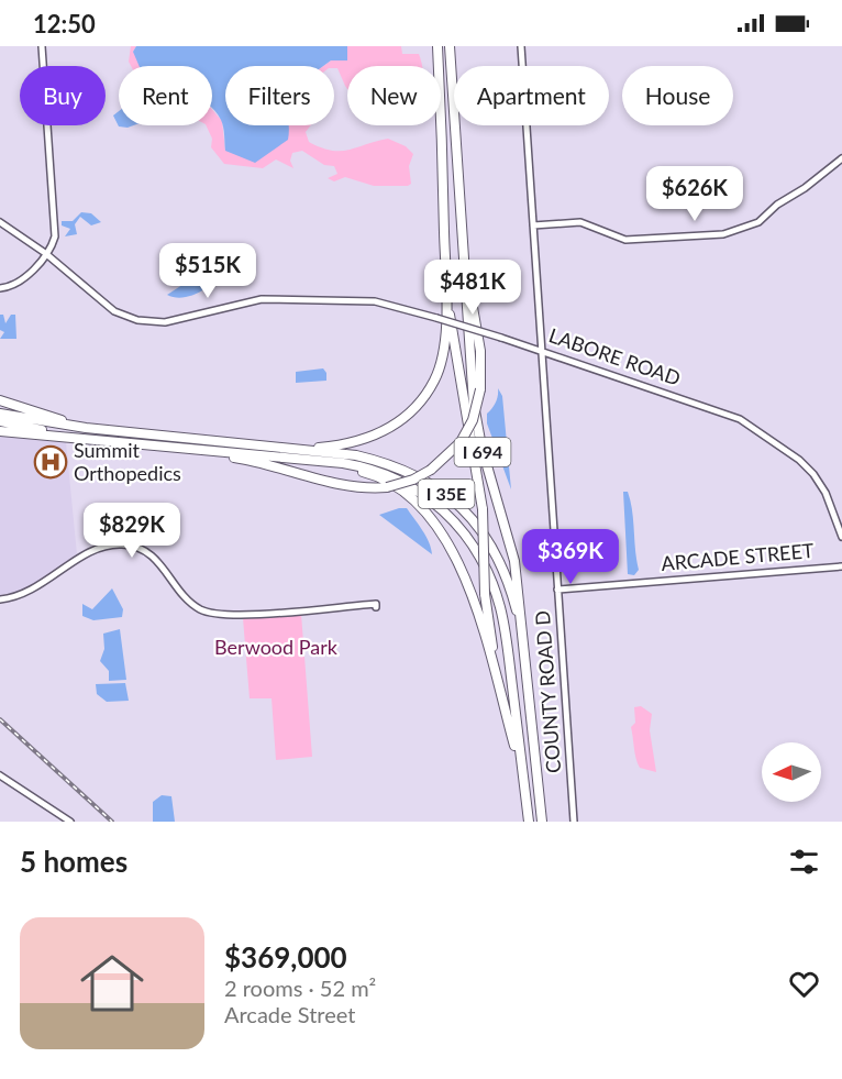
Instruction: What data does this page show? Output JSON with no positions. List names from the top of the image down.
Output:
{
  "streets": {
    "highway": ["I 694", "I 35E"],
    "street": ["LABORE ROAD", "ARCADE STREET", "COUNTY ROAD D"]
  },
  "crossings": [
    ["LABORE ROAD", "COUNTY ROAD D"],
    ["I 694", "I 35E"],
    ["ARCADE STREET", "COUNTY ROAD D"]
  ],
  "parks": ["Berwood Park"],
  "places": {
    "hospital": ["Summit Orthopedics"]
  },
  "north": "left",
  "page": {
    "status": "12:50",
    "chip": [
      "Buy",
      "Rent",
      "Filters",
      "New",
      "Apartment",
      "House"
    ],
    "price": [
      "$626K",
      "$515K",
      "$481K",
      "$829K",
      "$369K"
    ],
    "heading": "5 homes",
    "list": [
      {
        "name": "$369,000",
        "note": "2 rooms · 52 m² · Arcade Street"
      }
    ]
  }
}
